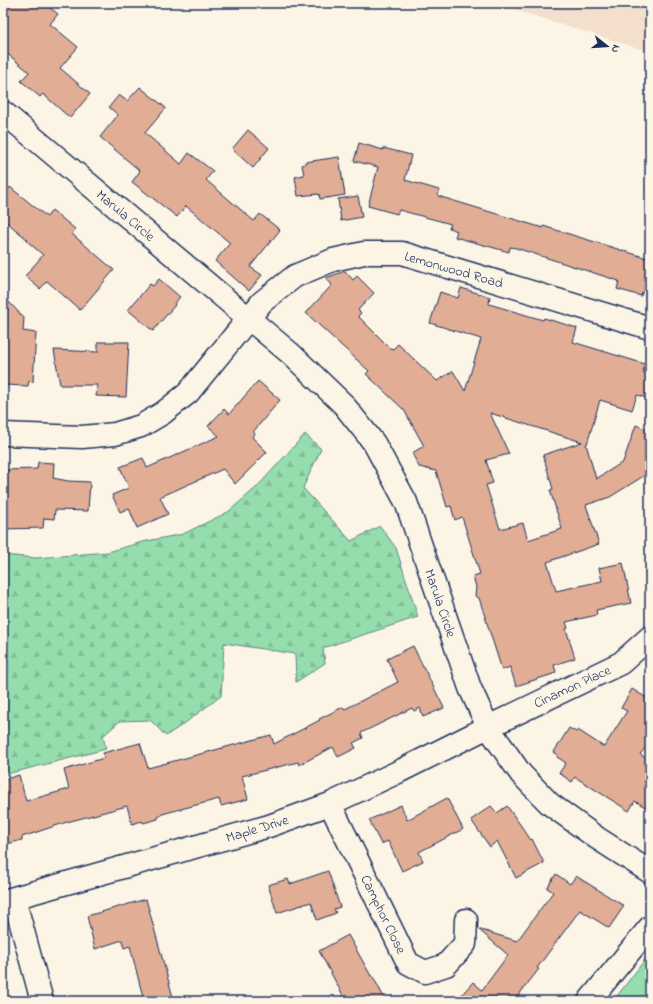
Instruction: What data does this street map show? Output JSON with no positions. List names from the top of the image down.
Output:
{
  "streets": {
    "street": [
      "Marula Circle",
      "Lemonwood Road",
      "Cinamon Place",
      "Maple Drive",
      "Camphor Close"
    ]
  },
  "crossings": [
    ["Marula Circle", "Lemonwood Road"],
    ["Marula Circle", "Cinamon Place"],
    ["Marula Circle", "Maple Drive"],
    ["Cinamon Place", "Maple Drive"],
    ["Maple Drive", "Camphor Close"]
  ],
  "north": "right"
}
